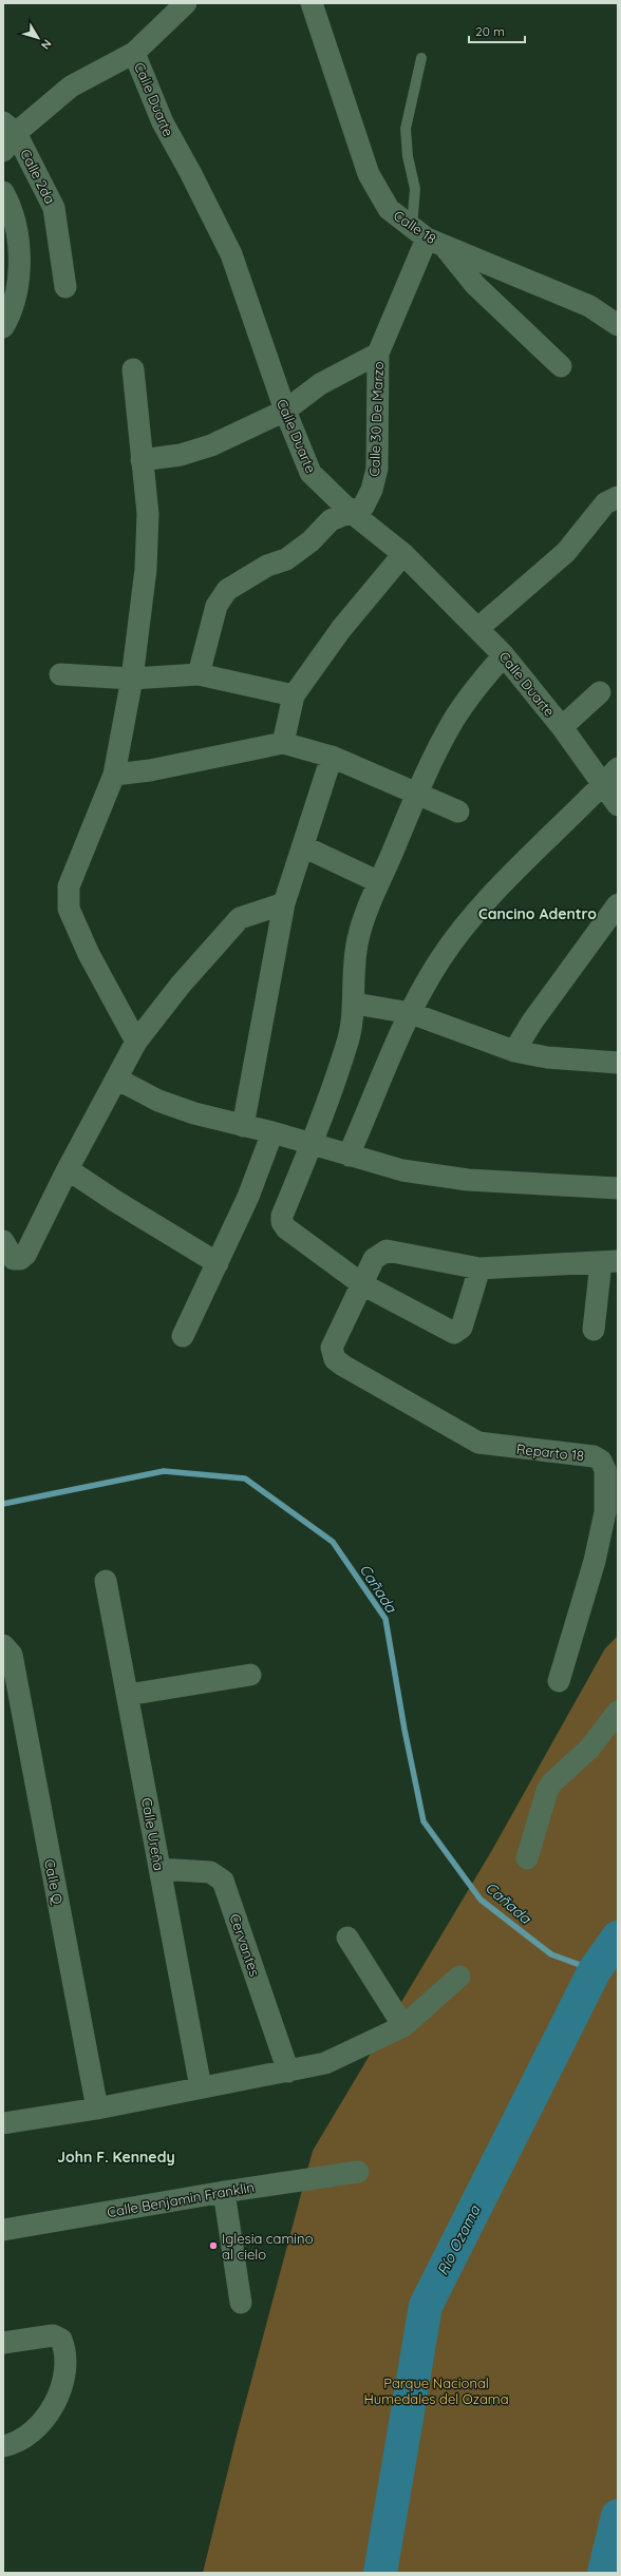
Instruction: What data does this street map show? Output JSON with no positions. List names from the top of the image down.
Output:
{
  "streets": {
    "street": [
      "Calle Duarte",
      "Calle 2da",
      "Calle 18",
      "Calle 30 De Marzo",
      "Reparto 18",
      "Calle Ureña",
      "Calle Q",
      "Cervantes",
      "Calle Benjamin Franklin"
    ]
  },
  "crossings": [
    ["Calle Duarte", "Calle 30 De Marzo"],
    ["Calle 18", "Calle 30 De Marzo"],
    ["Calle Ureña", "Cervantes"]
  ],
  "districts": ["Cancino Adentro", "John F. Kennedy"],
  "water": ["Cañada", "Río Ozama"],
  "parks": ["Parque Nacional Humedales del Ozama"],
  "places": ["Iglesia camino al cielo"],
  "scale_bar": "20 m",
  "north": "bottom right"
}
